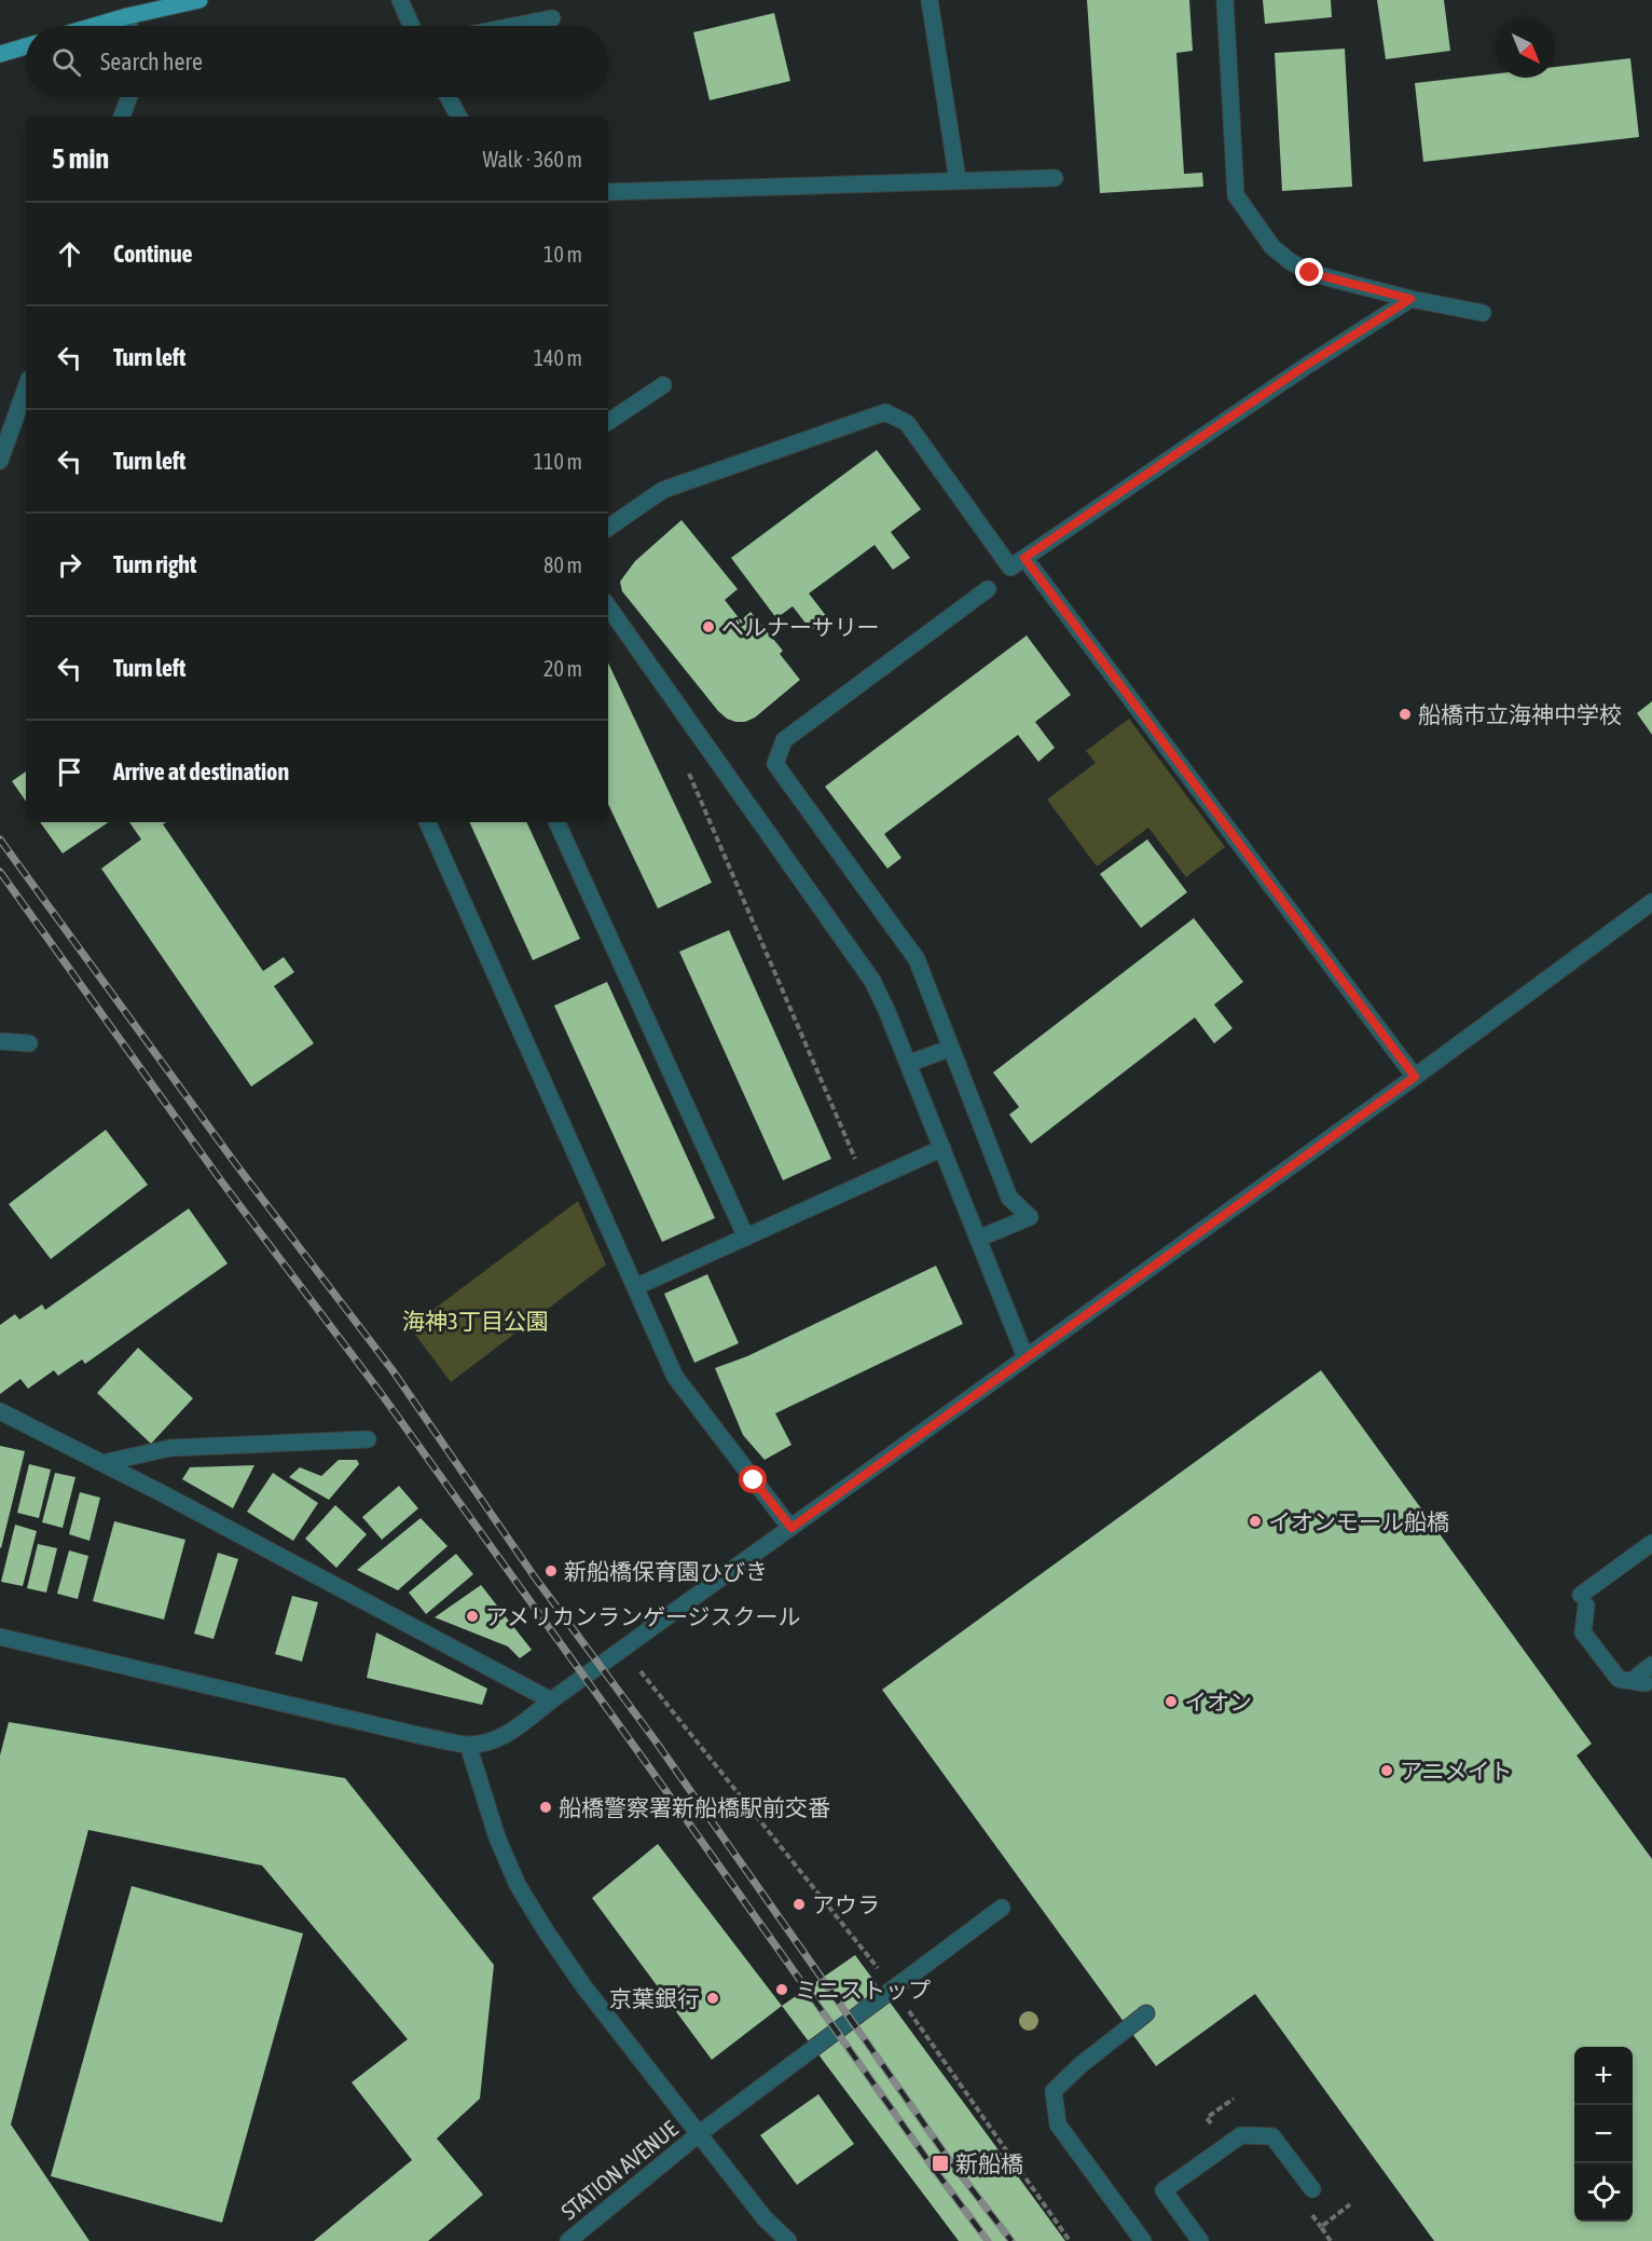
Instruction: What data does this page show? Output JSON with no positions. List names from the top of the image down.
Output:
{
  "streets": {
    "street": ["STATION AVENUE"]
  },
  "parks": ["海神3丁目公園"],
  "places": {
    "other": [
      "ベルナーサリー",
      "船橋市立海神中学校",
      "イオンモール船橋",
      "新船橋保育園ひびき",
      "アメリカンランゲージスクール",
      "イオン",
      "アニメイト",
      "船橋警察署新船橋駅前交番",
      "アウラ",
      "ミニストップ",
      "京葉銀行"
    ],
    "transit": ["新船橋"]
  },
  "north": "bottom right",
  "page": {
    "search": "Search here",
    "heading": ["5 min", "Walk · 360 m"],
    "list": [
      ["Continue", "10 m"],
      ["Turn left", "140 m"],
      ["Turn left", "110 m"],
      ["Turn right", "80 m"],
      ["Turn left", "20 m"],
      "Arrive at destination"
    ],
    "map_buttons": ["+", "−"]
  }
}
